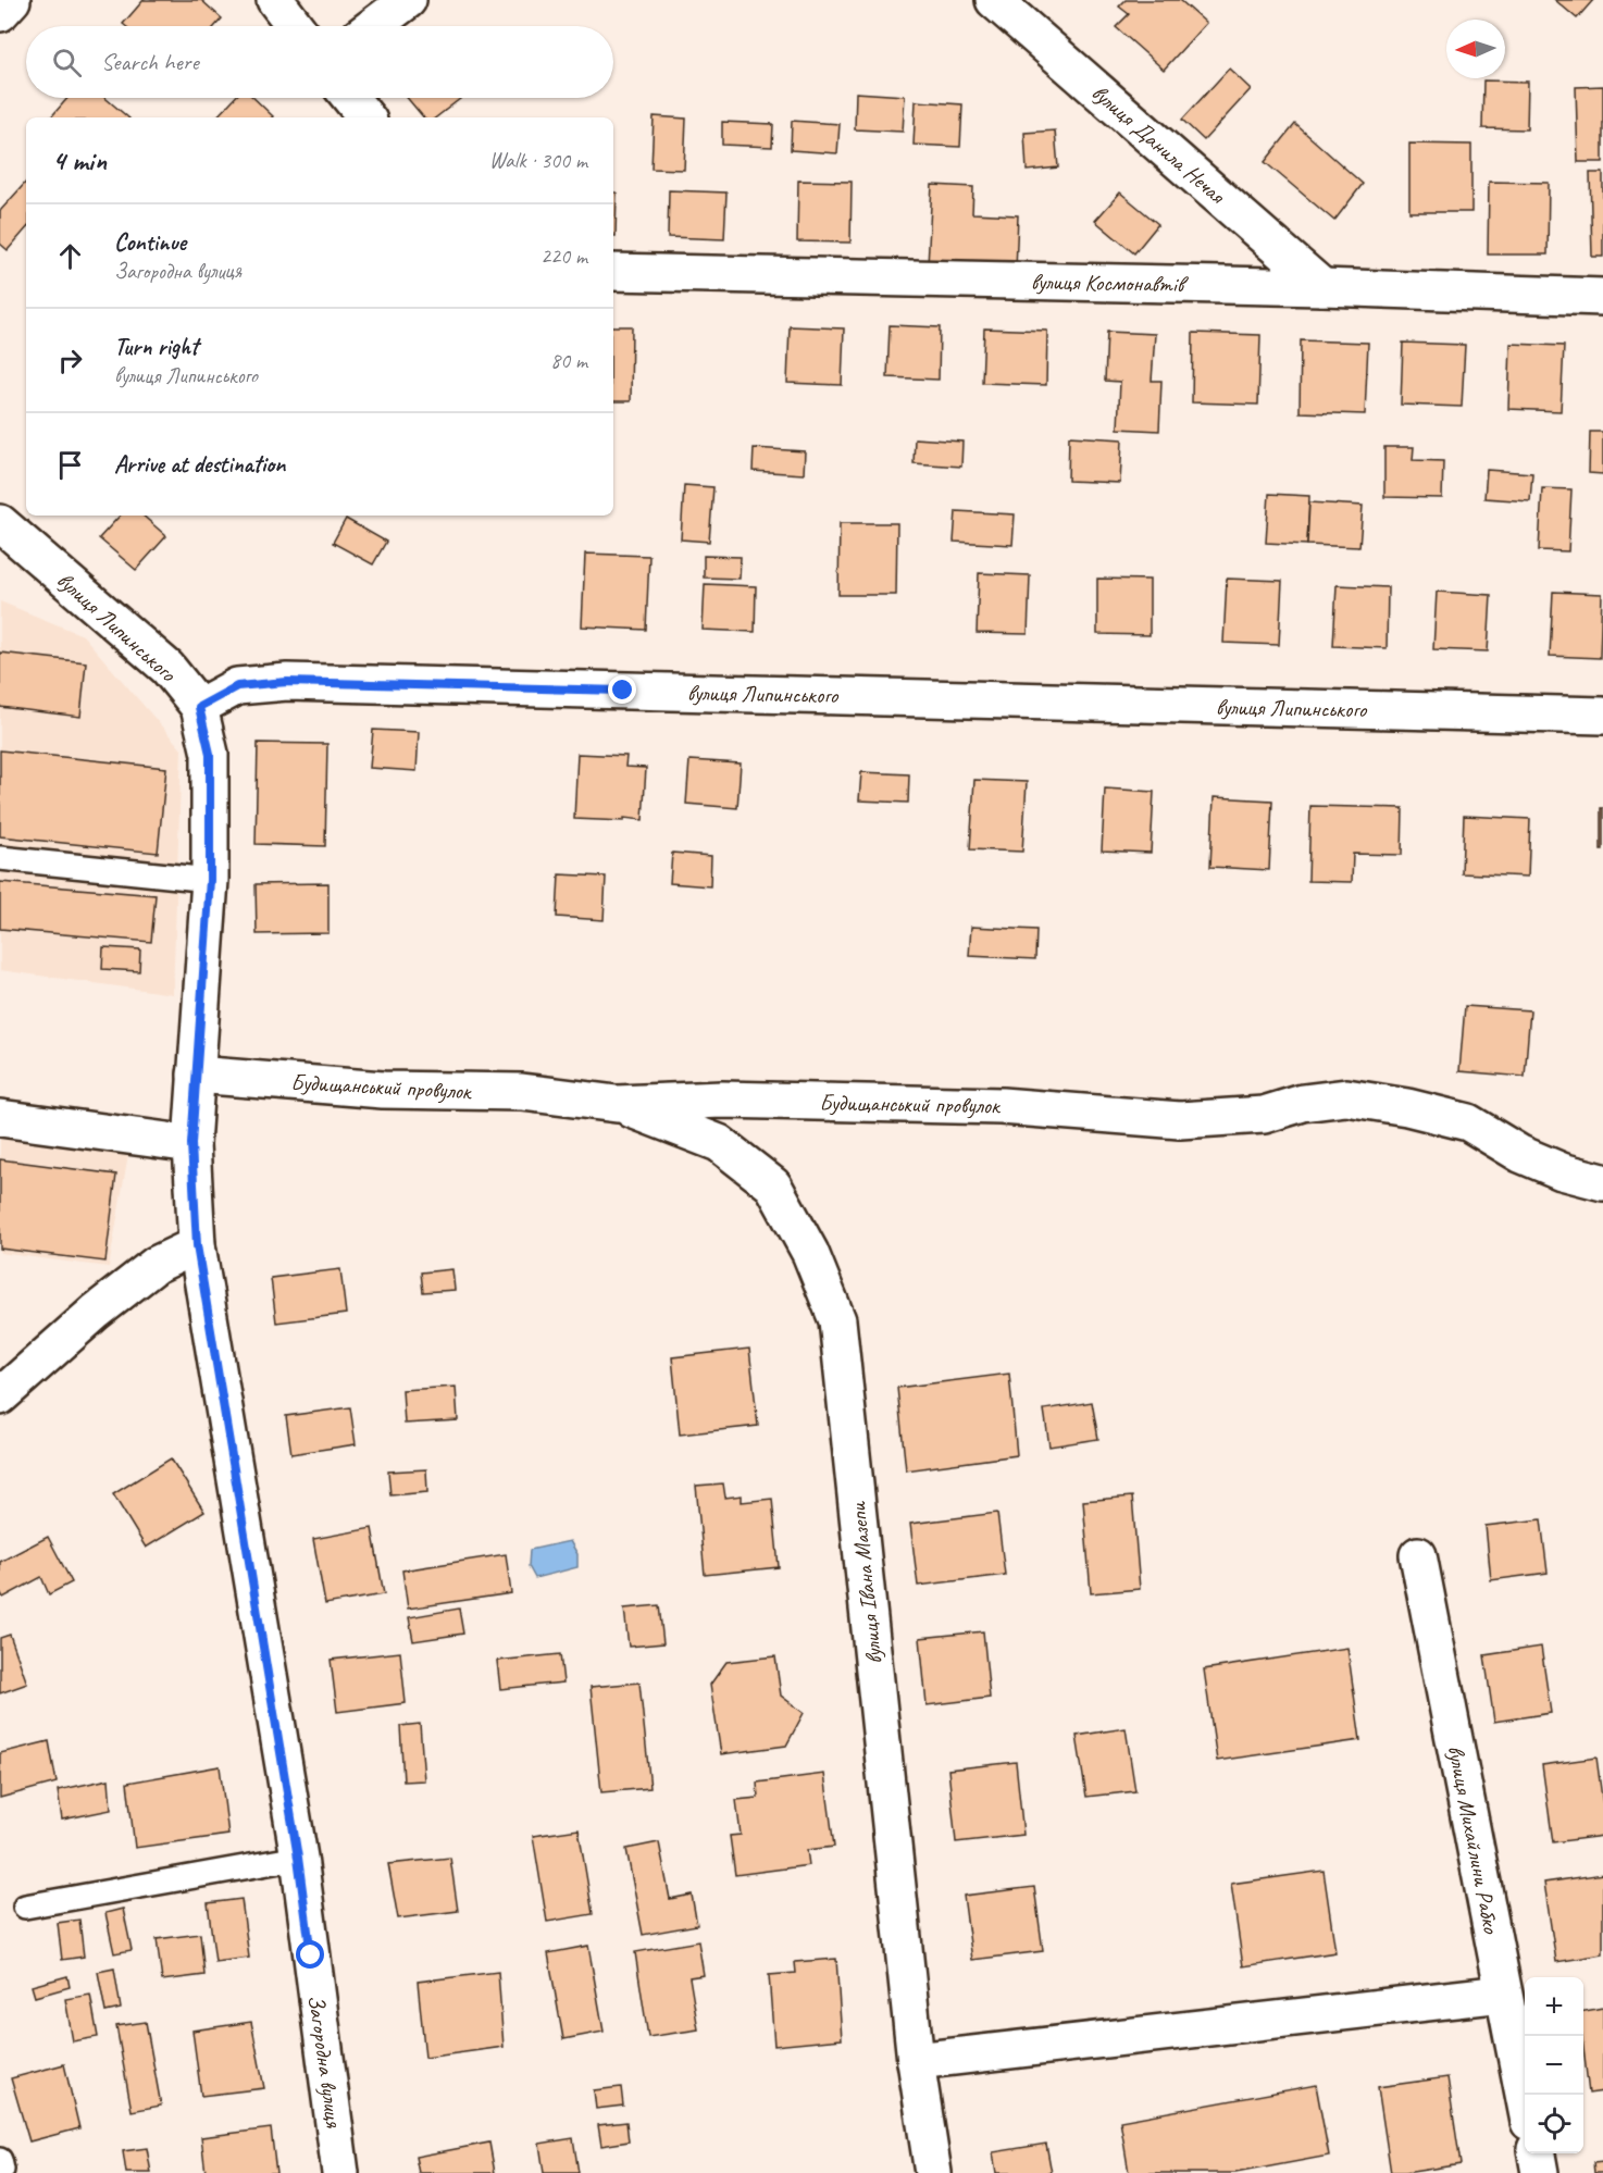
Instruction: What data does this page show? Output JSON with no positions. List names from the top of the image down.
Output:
{
  "streets": {
    "street": [
      "вулиця Данила Нечая",
      "вулиця Космонавтів",
      "вулиця Липинського",
      "Будищанський провулок",
      "вулиця Івана Мазепи",
      "вулиця Михайлини Рабко",
      "Загородна вулиця"
    ]
  },
  "crossings": [
    ["вулиця Данила Нечая", "вулиця Космонавтів"],
    ["вулиця Липинського", "Загородна вулиця"],
    ["Будищанський провулок", "вулиця Івана Мазепи"],
    ["Будищанський провулок", "Загородна вулиця"]
  ],
  "north": "left",
  "page": {
    "search": "Search here",
    "heading": ["4 min", "Walk · 300 m"],
    "list": [
      ["Continue", "Загородна вулиця", "220 m"],
      ["Turn right", "вулиця Липинського", "80 m"],
      "Arrive at destination"
    ],
    "map_buttons": ["+", "−"]
  }
}
